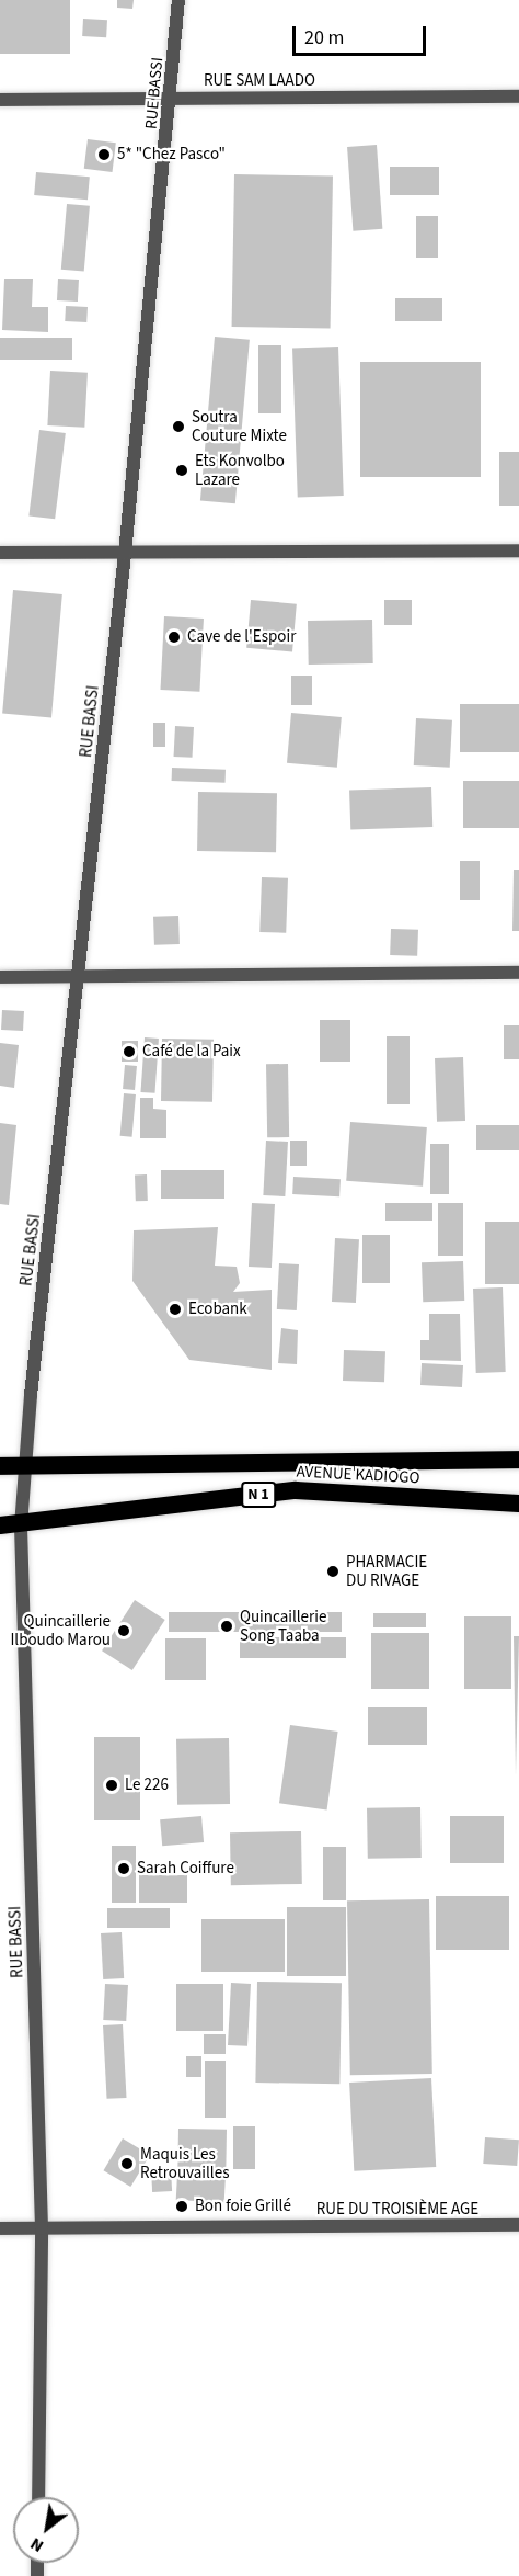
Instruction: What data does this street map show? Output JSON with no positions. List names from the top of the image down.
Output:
{
  "streets": {
    "highway": ["AVENUE KADIOGO", "N 1"],
    "street": ["RUE SAM LAADO", "RUE BASSI", "RUE DU TROISIÈME AGE"]
  },
  "crossings": [
    ["RUE SAM LAADO", "RUE BASSI"],
    ["RUE BASSI", "AVENUE KADIOGO"],
    ["RUE BASSI", "RUE DU TROISIÈME AGE"]
  ],
  "places": [
    "5* \"Chez Pasco\"",
    "Soutra Couture Mixte",
    "Ets Konvolbo Lazare",
    "Cave de l'Espoir",
    "Café de la Paix",
    "Ecobank",
    "PHARMACIE DU RIVAGE",
    "Quincaillerie Song Taaba",
    "Quincaillerie Ilboudo Marou",
    "Le 226",
    "Sarah Coiffure",
    "Maquis Les Retrouvailles",
    "Bon foie Grillé"
  ],
  "scale_bar": "20 m",
  "north": "bottom left"
}
